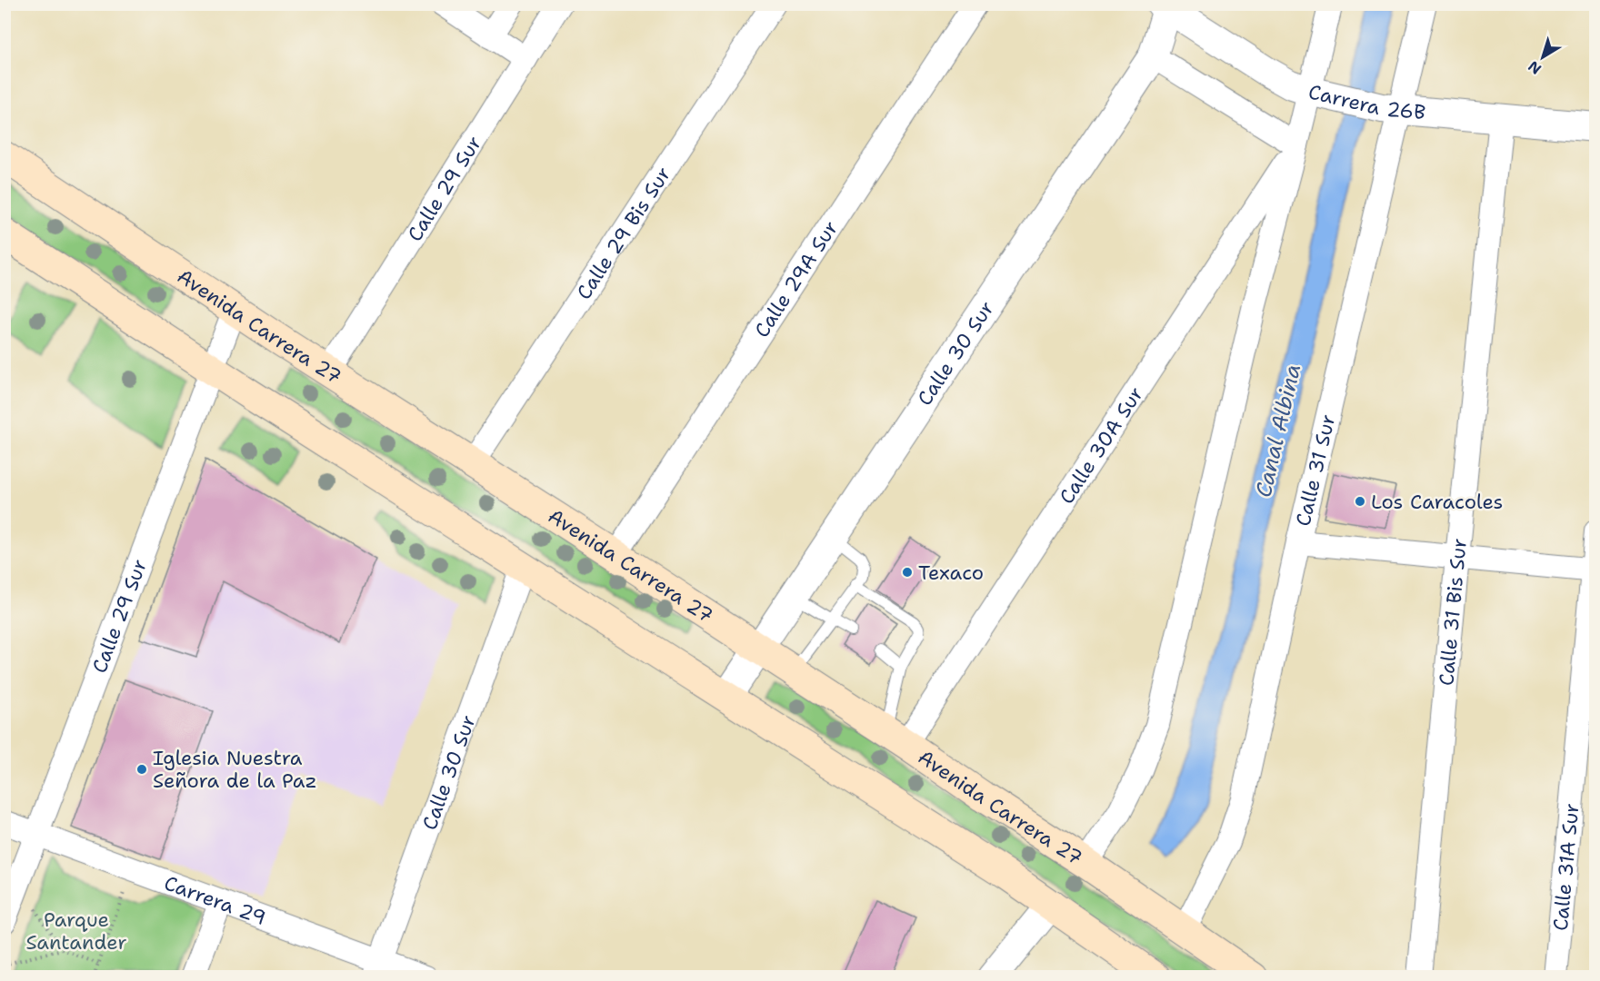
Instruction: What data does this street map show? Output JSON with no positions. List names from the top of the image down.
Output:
{
  "streets": {
    "main road": ["Avenida Carrera 27"],
    "street": [
      "Carrera 26B",
      "Calle 29 Sur",
      "Calle 29 Bis Sur",
      "Calle 29A Sur",
      "Calle 30 Sur",
      "Calle 30A Sur",
      "Calle 31 Sur",
      "Calle 31 Bis Sur",
      "Calle 31A Sur",
      "Carrera 29"
    ]
  },
  "crossings": [
    ["Carrera 26B", "Calle 30 Sur"],
    ["Carrera 26B", "Calle 31 Sur"],
    ["Carrera 26B", "Calle 31 Bis Sur"],
    ["Calle 29 Sur", "Avenida Carrera 27"],
    ["Calle 29 Sur", "Carrera 29"],
    ["Calle 29 Bis Sur", "Avenida Carrera 27"],
    ["Calle 29A Sur", "Avenida Carrera 27"],
    ["Avenida Carrera 27", "Calle 30 Sur"],
    ["Avenida Carrera 27", "Calle 30A Sur"],
    ["Avenida Carrera 27", "Calle 31 Sur"],
    ["Calle 30 Sur", "Carrera 29"]
  ],
  "water": ["Canal Albina"],
  "parks": ["Parque Santander"],
  "places": ["Los Caracoles", "Texaco", "Iglesia Nuestra Señora de la Paz"],
  "north": "bottom left"
}
